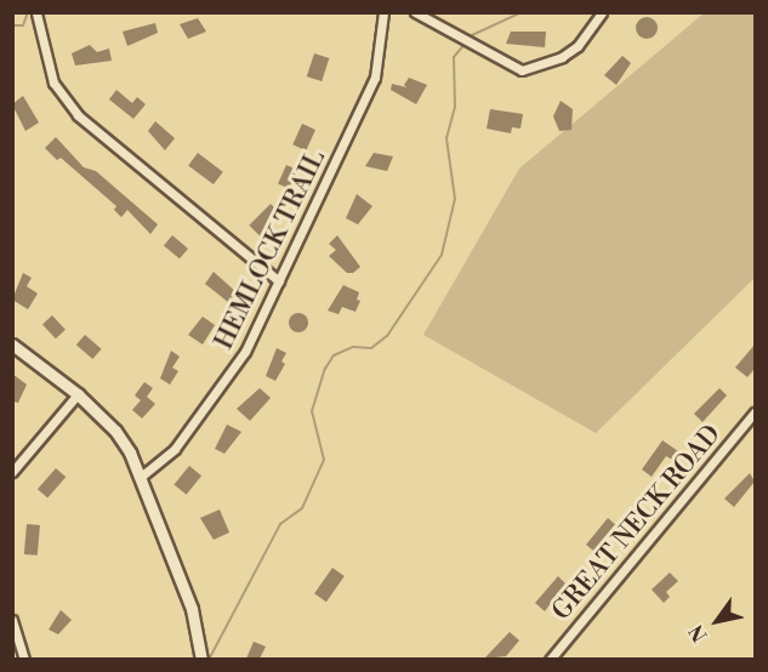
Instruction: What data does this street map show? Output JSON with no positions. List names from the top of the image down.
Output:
{
  "streets": {
    "street": ["HEMLOCK TRAIL", "GREAT NECK ROAD"]
  },
  "north": "bottom left"
}
